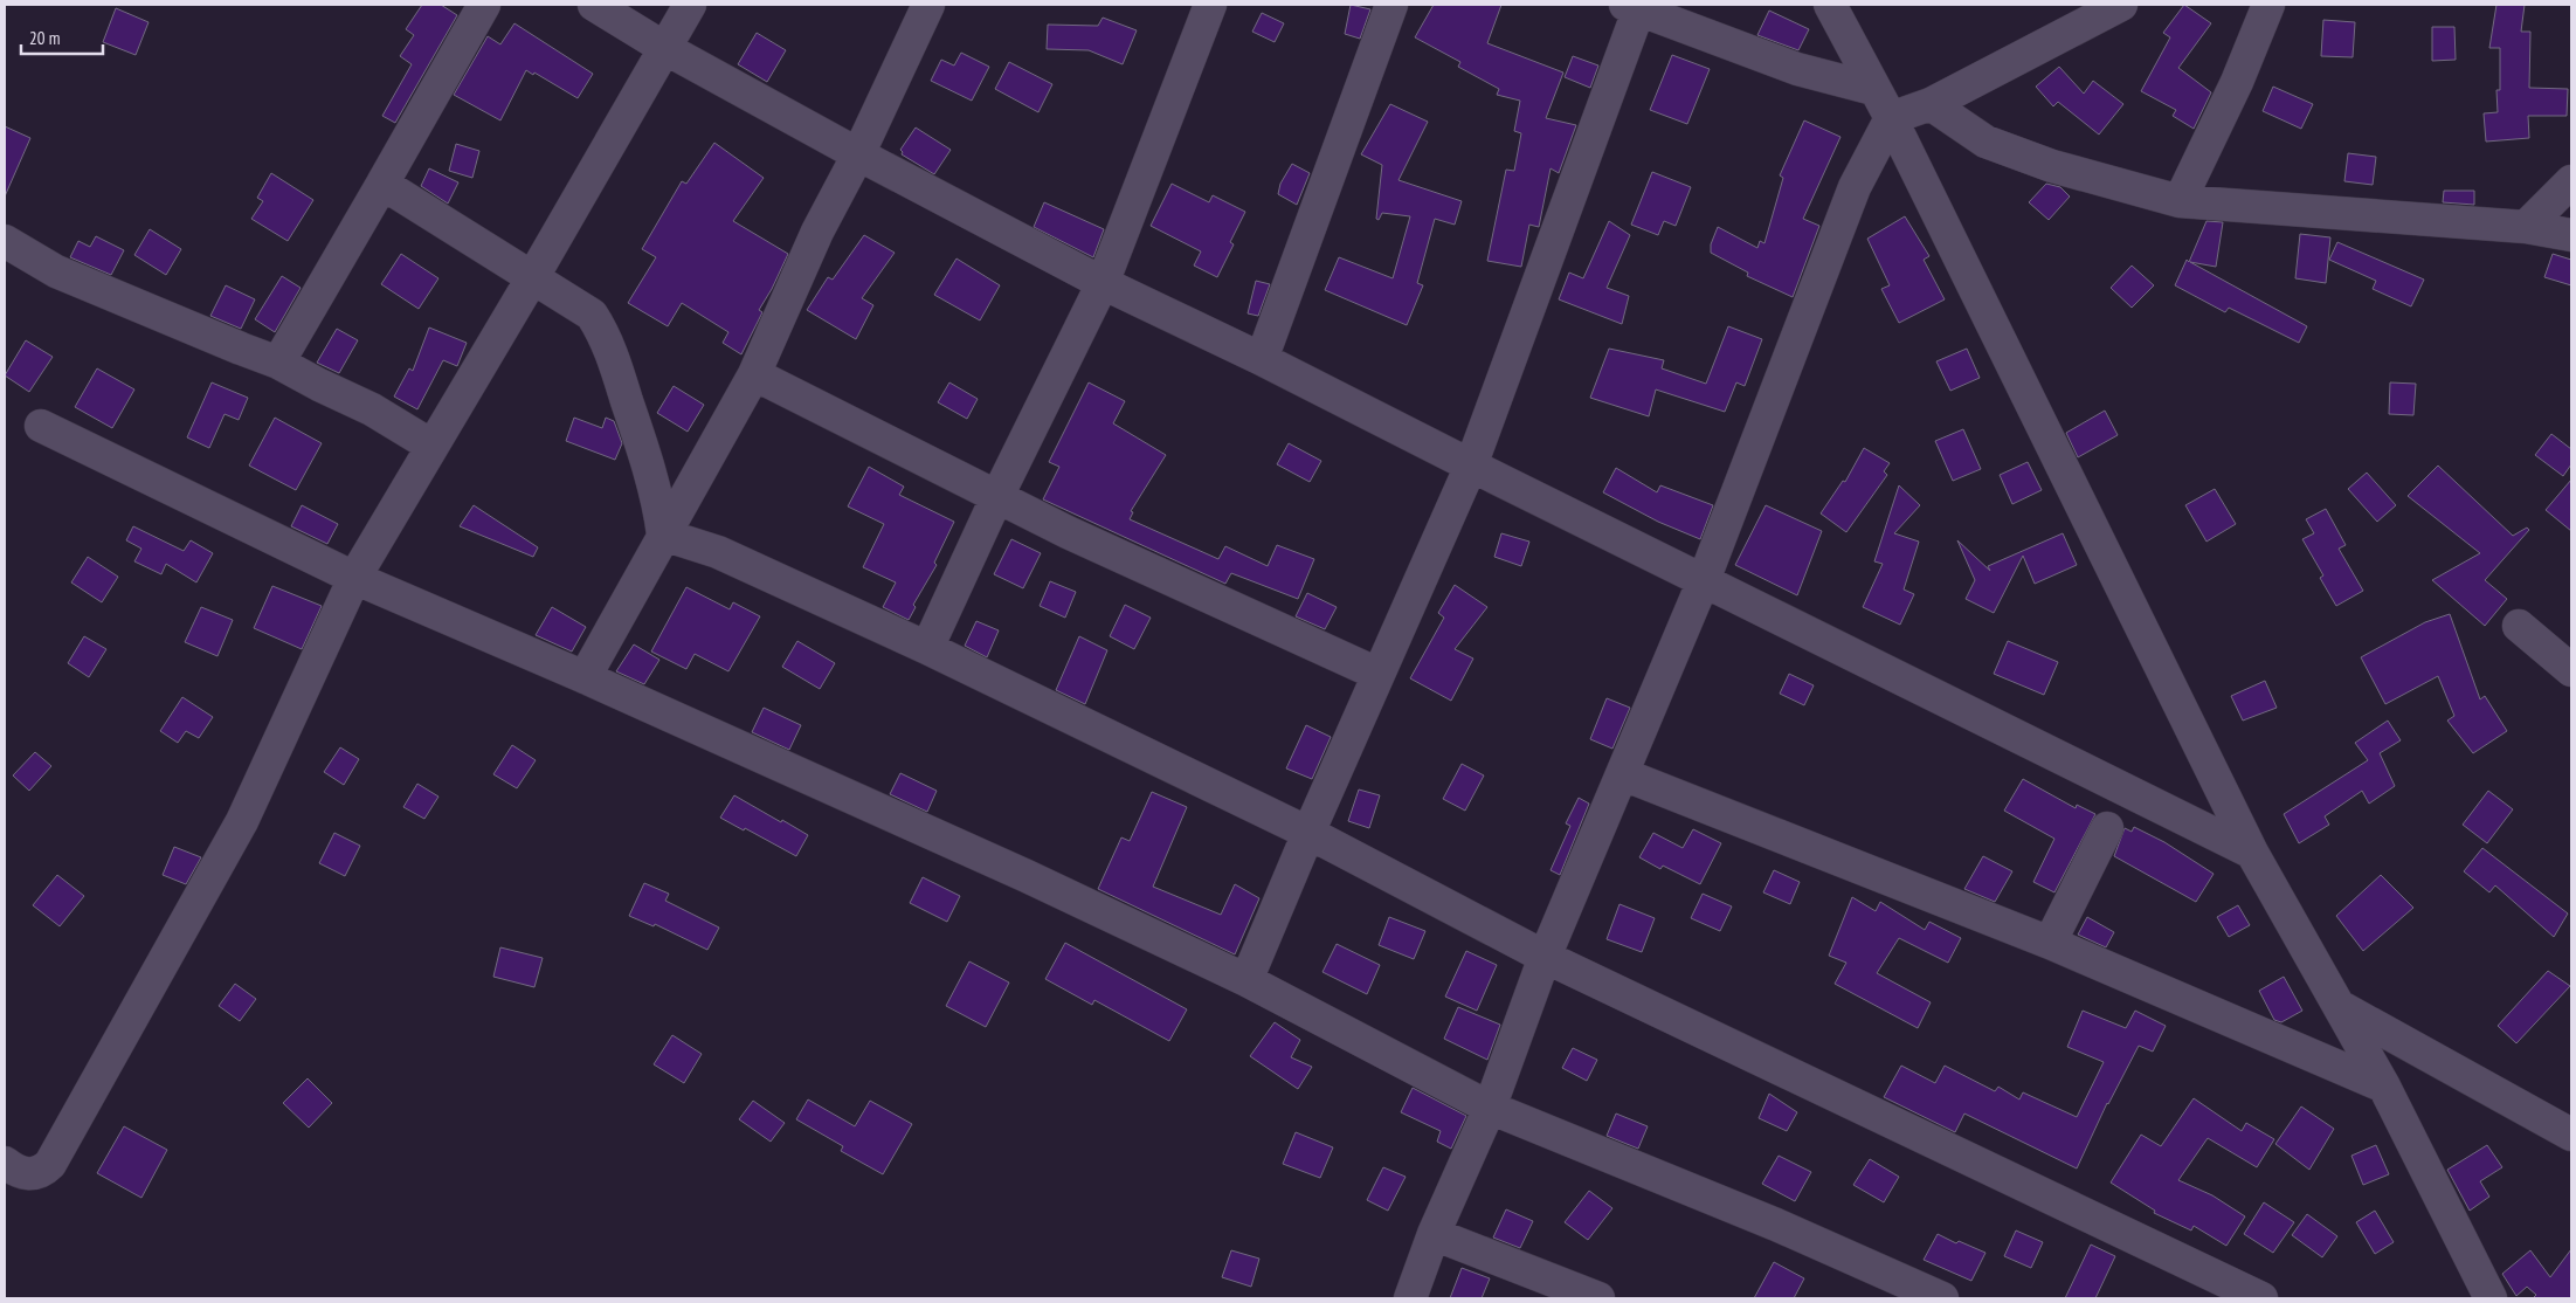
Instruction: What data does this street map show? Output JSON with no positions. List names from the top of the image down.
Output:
{
  "scale_bar": "20 m"
}
